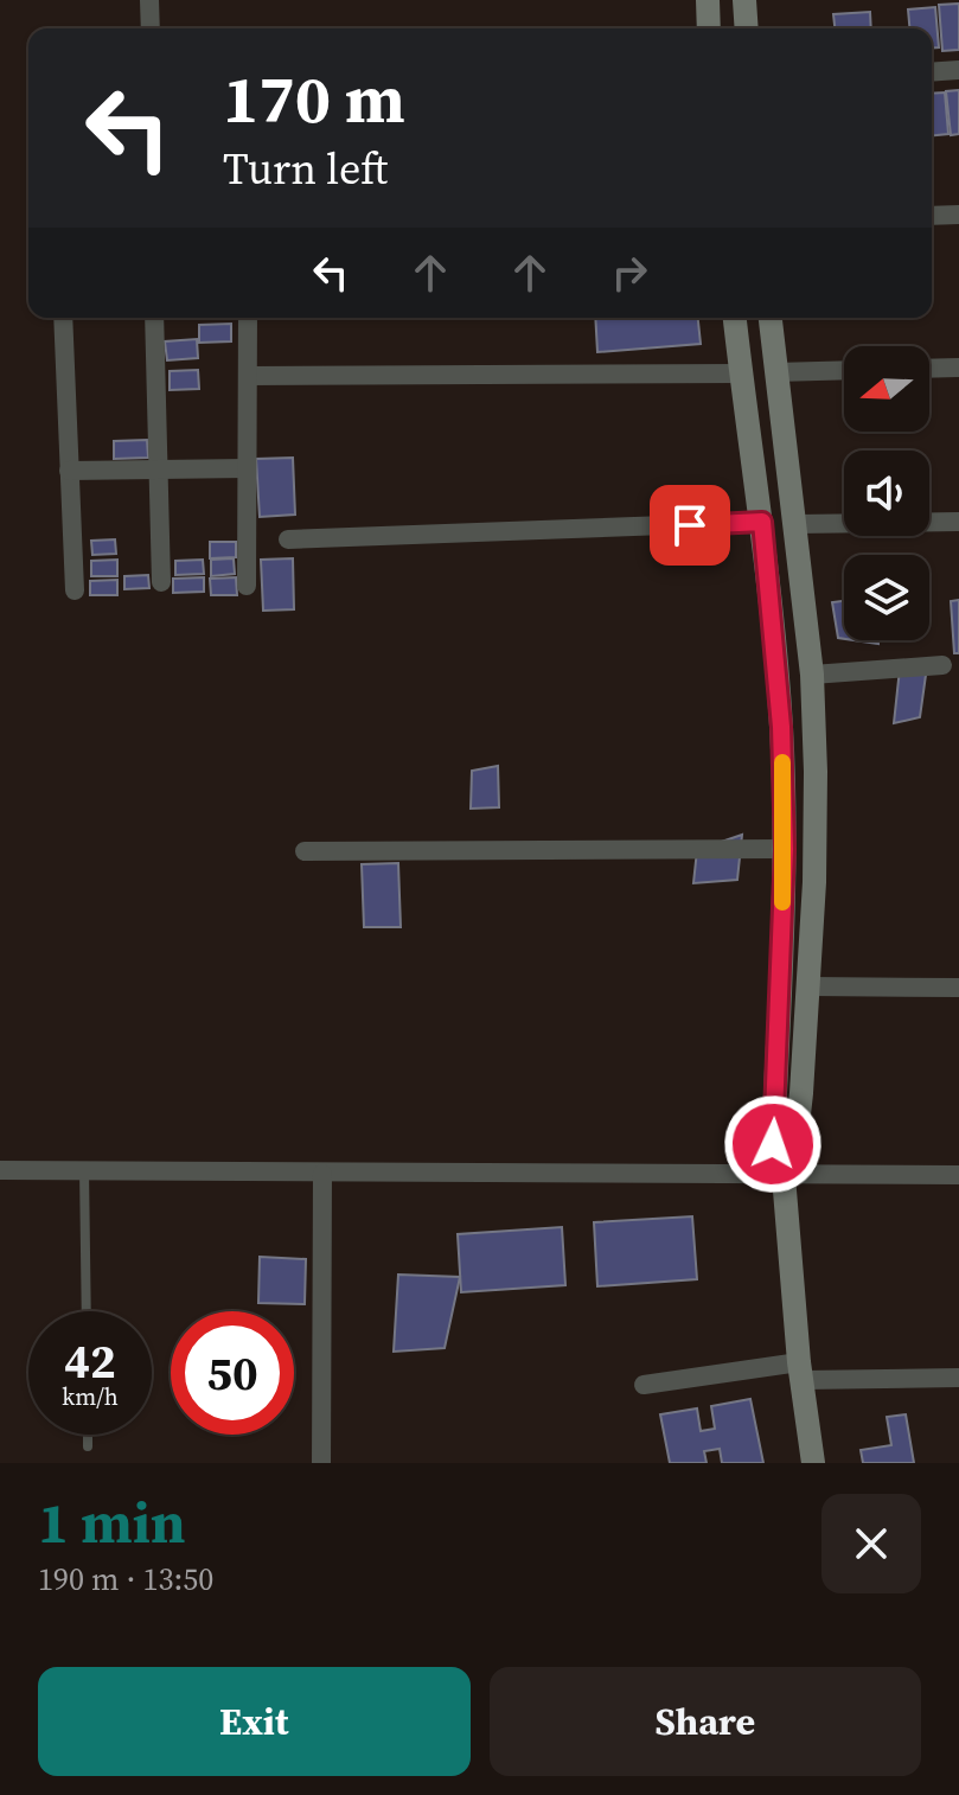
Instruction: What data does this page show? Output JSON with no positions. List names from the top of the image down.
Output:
{
  "north": "left",
  "page": {
    "turn": ["170 m", "Turn left"],
    "speed": "42 km/h",
    "limit": "50",
    "heading": ["1 min", "190 m · 13:50"],
    "buttons": ["Exit", "Share"]
  }
}
